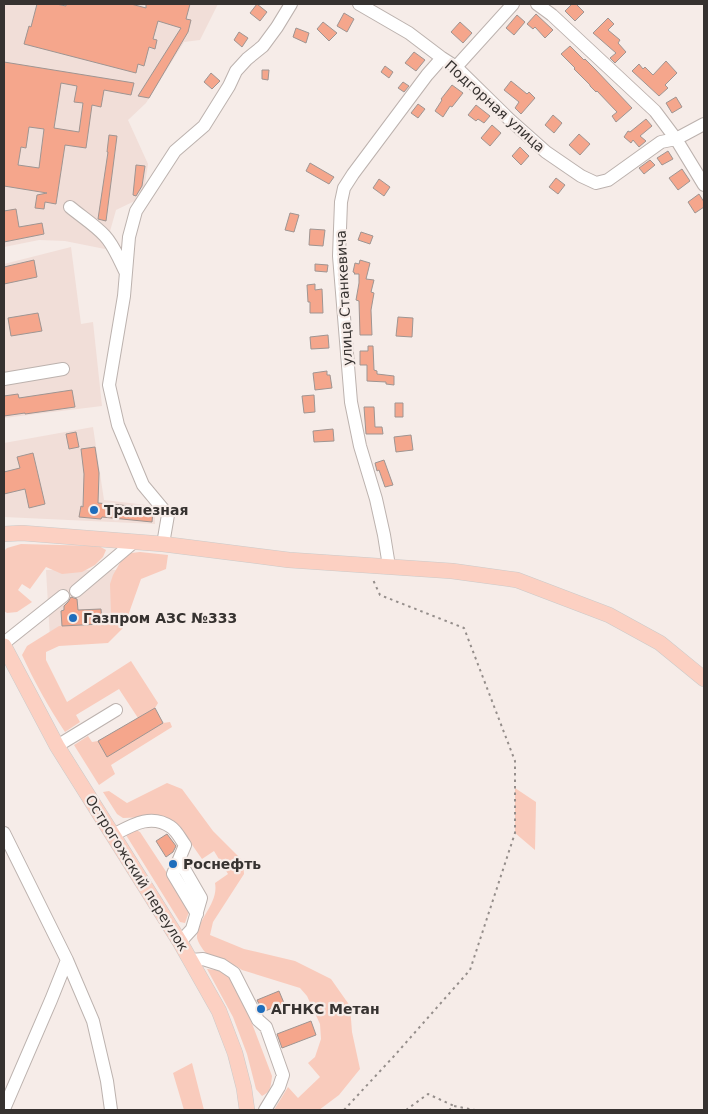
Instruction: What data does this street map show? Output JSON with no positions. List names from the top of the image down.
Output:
{
  "streets": {
    "main road": ["Острогожский переулок"],
    "street": ["Подгорная улица", "улица Станкевича"]
  },
  "crossings": [
    ["Подгорная улица", "улица Станкевича"]
  ],
  "places": [
    "Трапезная",
    "Газпром АЗС №333",
    "Роснефть",
    "АГНКС Метан"
  ]
}
